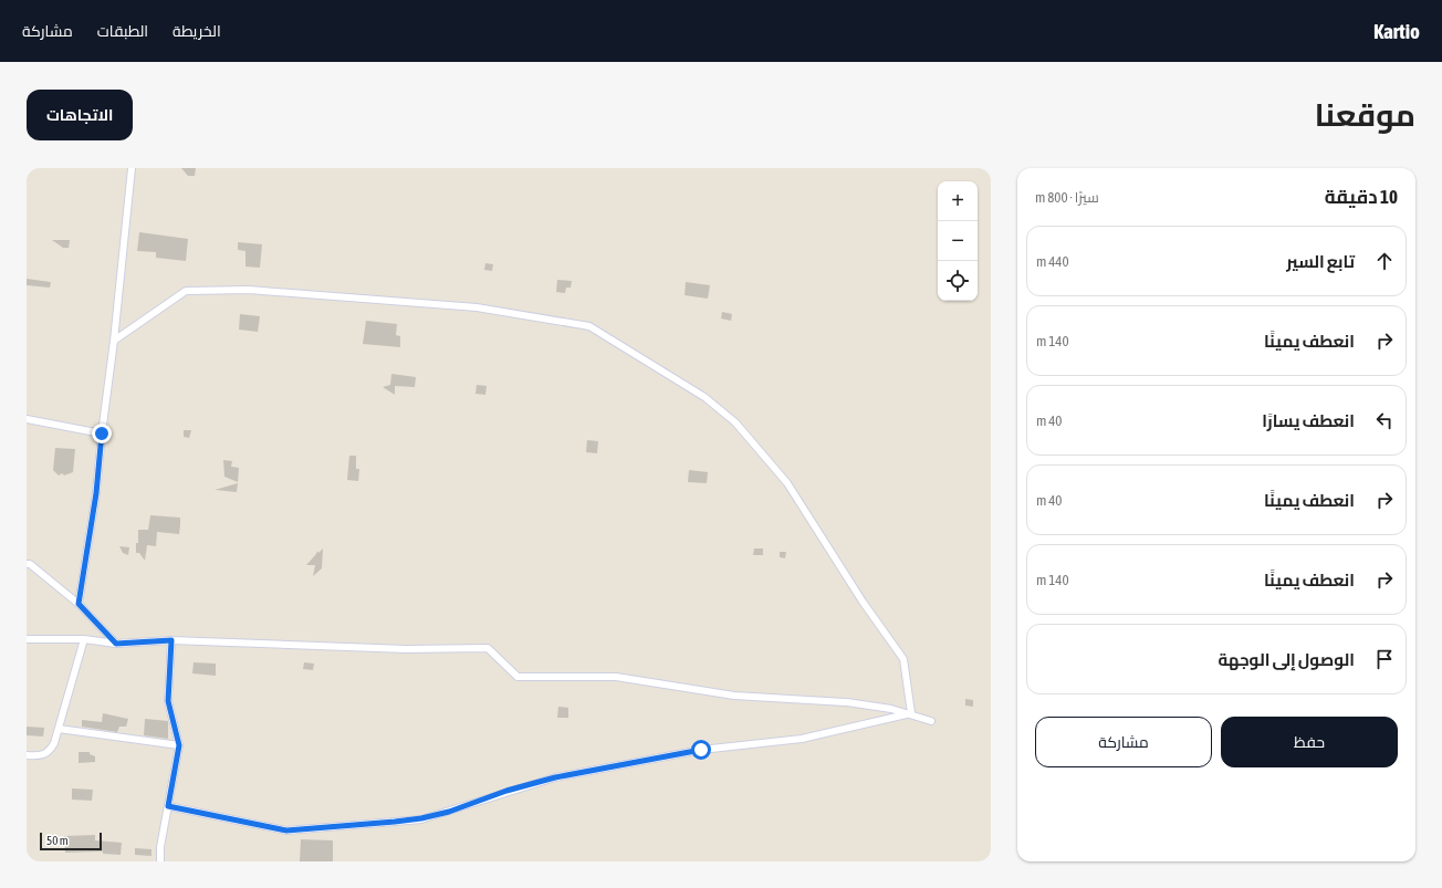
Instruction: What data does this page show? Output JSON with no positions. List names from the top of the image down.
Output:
{
  "scale_bar": "50 m",
  "page": {
    "header": "Kartio",
    "nav": ["الخريطة", "الطبقات", "مشاركة"],
    "title": "موقعنا",
    "buttons": [
      "الاتجاهات",
      ["حفظ", "مشاركة"]
    ],
    "heading": ["10 دقيقة", "سيرًا · 800 m"],
    "map_buttons": ["+", "−"],
    "list": [
      ["تابع السير", "440 m"],
      ["انعطف يمينًا", "140 m"],
      ["انعطف يسارًا", "40 m"],
      ["انعطف يمينًا", "40 m"],
      ["انعطف يمينًا", "140 m"],
      "الوصول إلى الوجهة"
    ],
    "scale": "50 m"
  }
}
